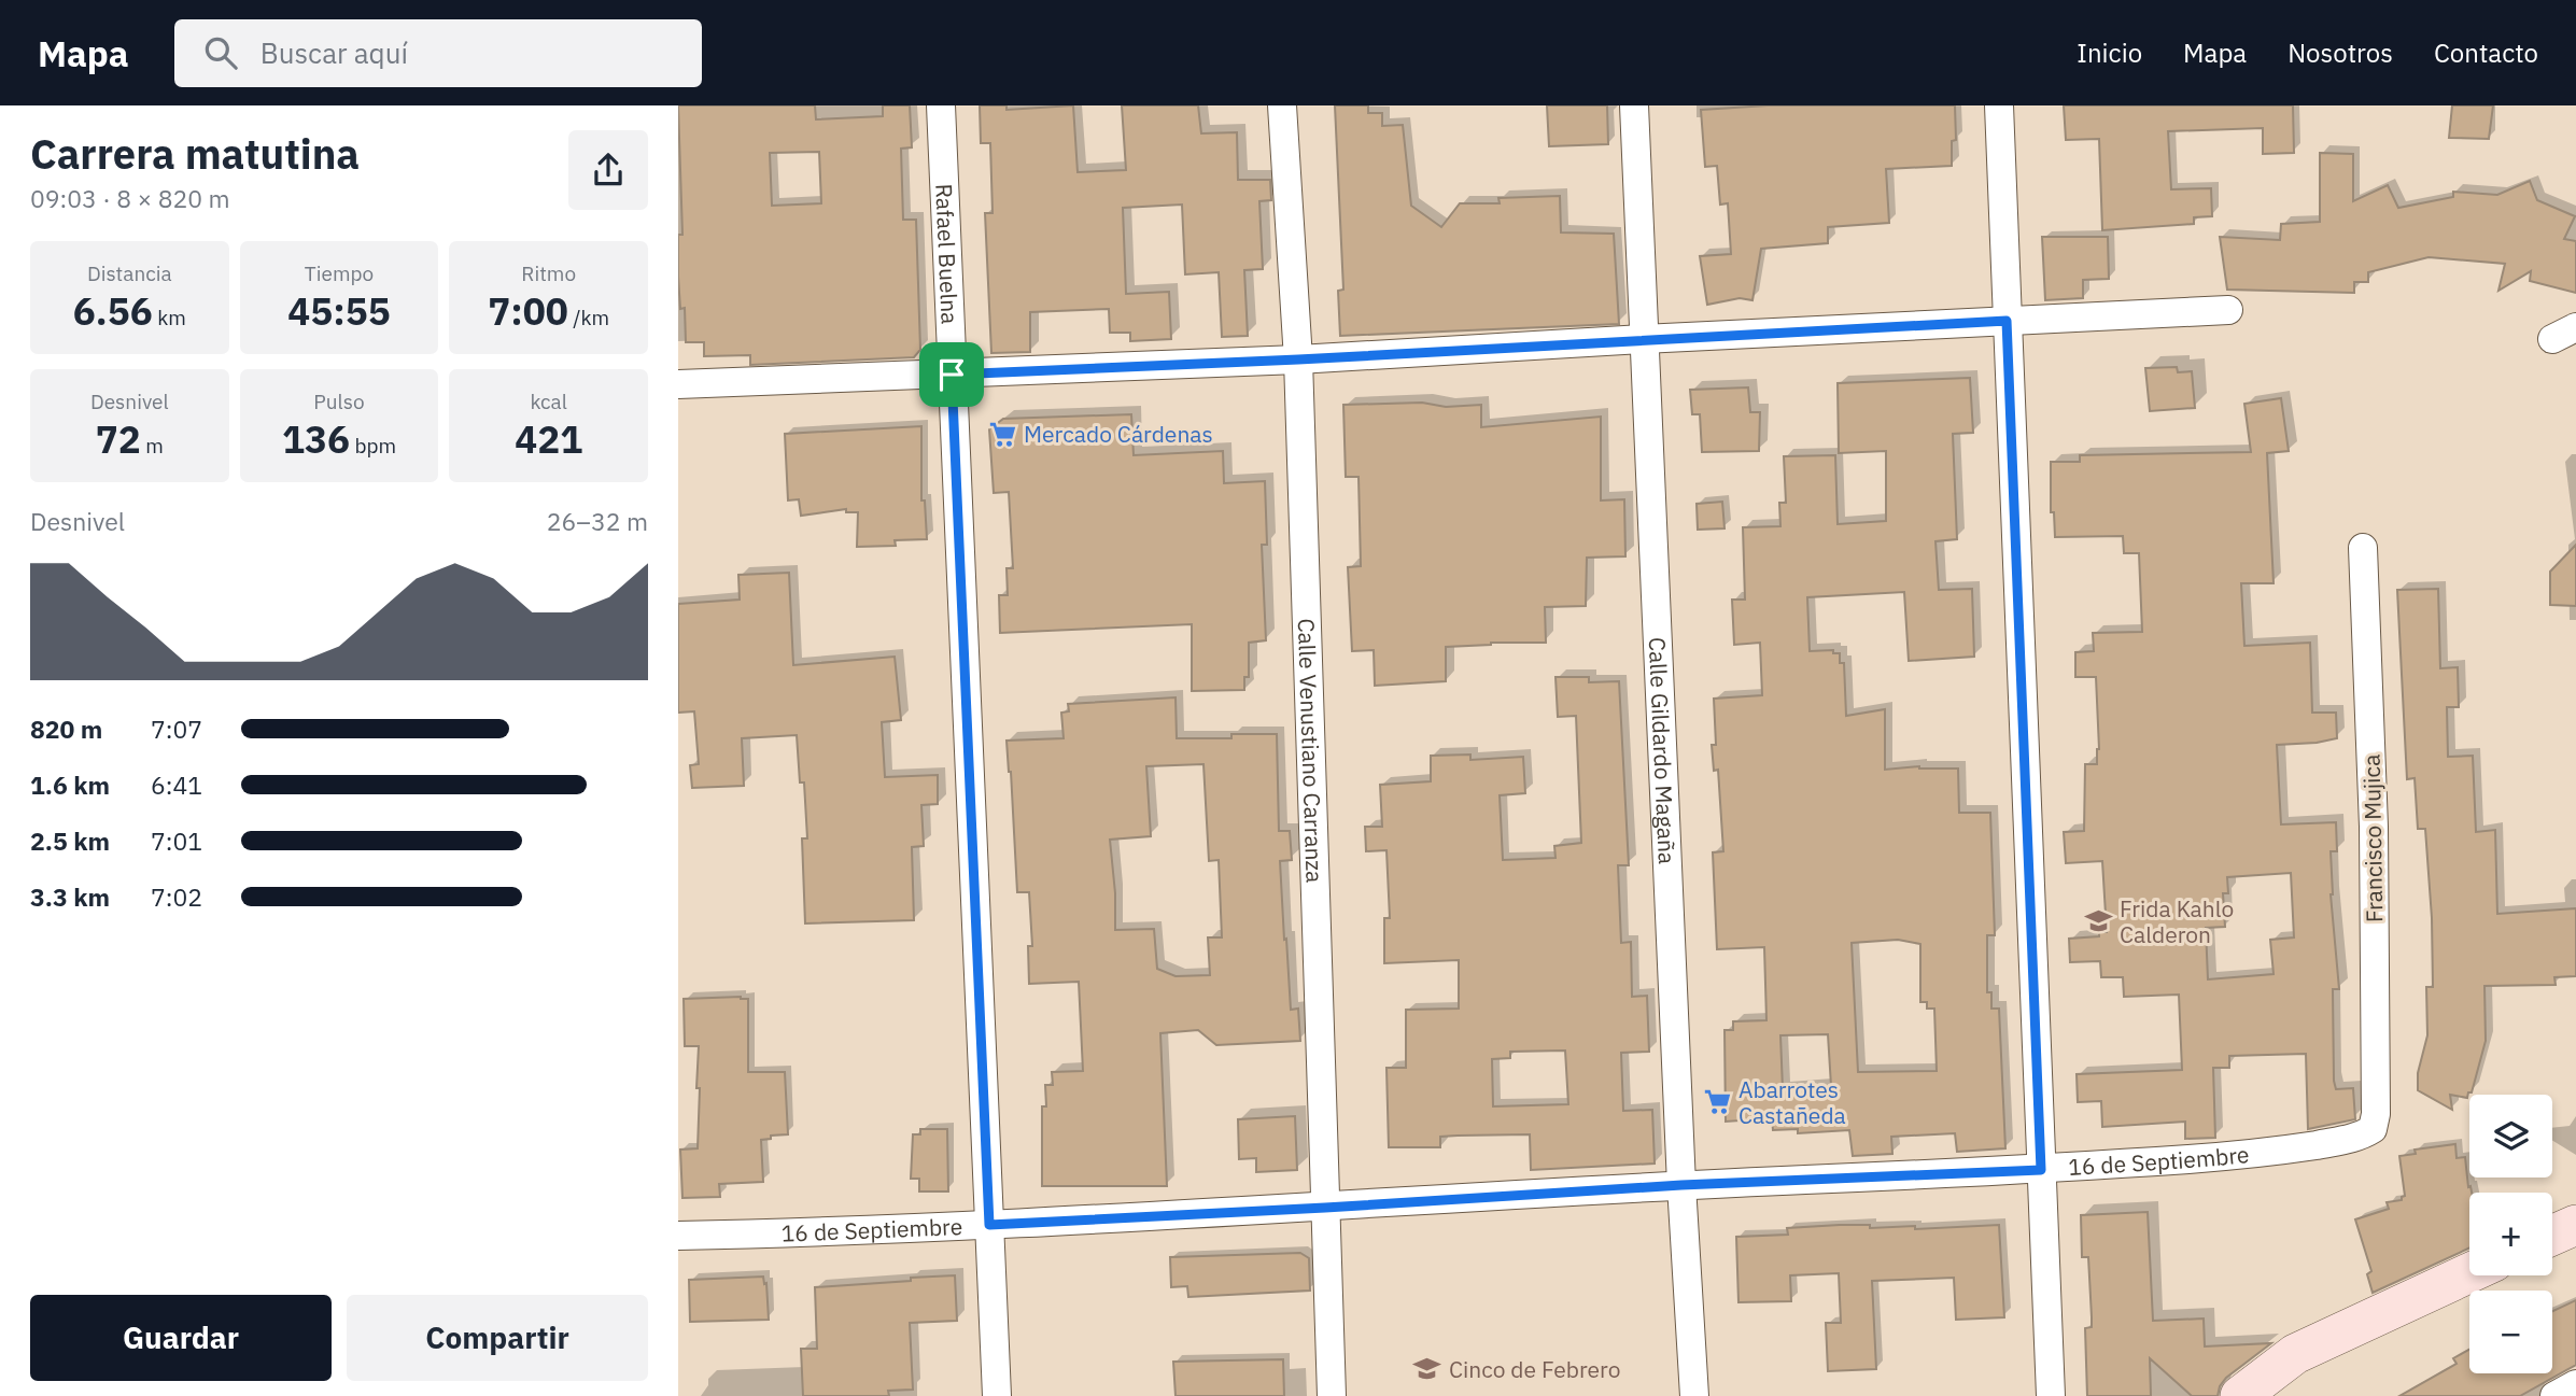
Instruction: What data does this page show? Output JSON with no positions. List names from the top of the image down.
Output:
{
  "streets": {
    "street": [
      "Rafael Buelna",
      "Calle Venustiano Carranza",
      "Calle Gildardo Magaña",
      "Francisco Mujica",
      "16 de Septiembre"
    ]
  },
  "crossings": [
    ["Rafael Buelna", "16 de Septiembre"],
    ["Calle Venustiano Carranza", "16 de Septiembre"],
    ["Calle Gildardo Magaña", "16 de Septiembre"],
    ["Francisco Mujica", "16 de Septiembre"]
  ],
  "places": {
    "supermarket": ["Mercado Cárdenas", "Abarrotes Castañeda"],
    "school or university": ["Frida Kahlo Calderon", "Cinco de Febrero"]
  },
  "page": {
    "header": "Mapa",
    "search": "Buscar aquí",
    "nav": [
      "Inicio",
      "Mapa",
      "Nosotros",
      "Contacto"
    ],
    "heading": ["Carrera matutina", "09:03 · 8 × 820 m"],
    "stats": [
      ["Distancia", "6.56 km"],
      ["Tiempo", "45:55"],
      ["Ritmo", "7:00 /km"],
      ["Desnivel", "72 m"],
      ["Pulso", "136 bpm"],
      ["kcal", "421"]
    ],
    "chart": ["Desnivel", "26–32 m"],
    "list": [
      {
        "name": "820 m",
        "note": "7:07"
      },
      {
        "name": "1.6 km",
        "note": "6:41"
      },
      {
        "name": "2.5 km",
        "note": "7:01"
      },
      {
        "name": "3.3 km",
        "note": "7:02"
      }
    ],
    "map_buttons": ["+", "−"],
    "buttons": ["Guardar", "Compartir"]
  }
}
